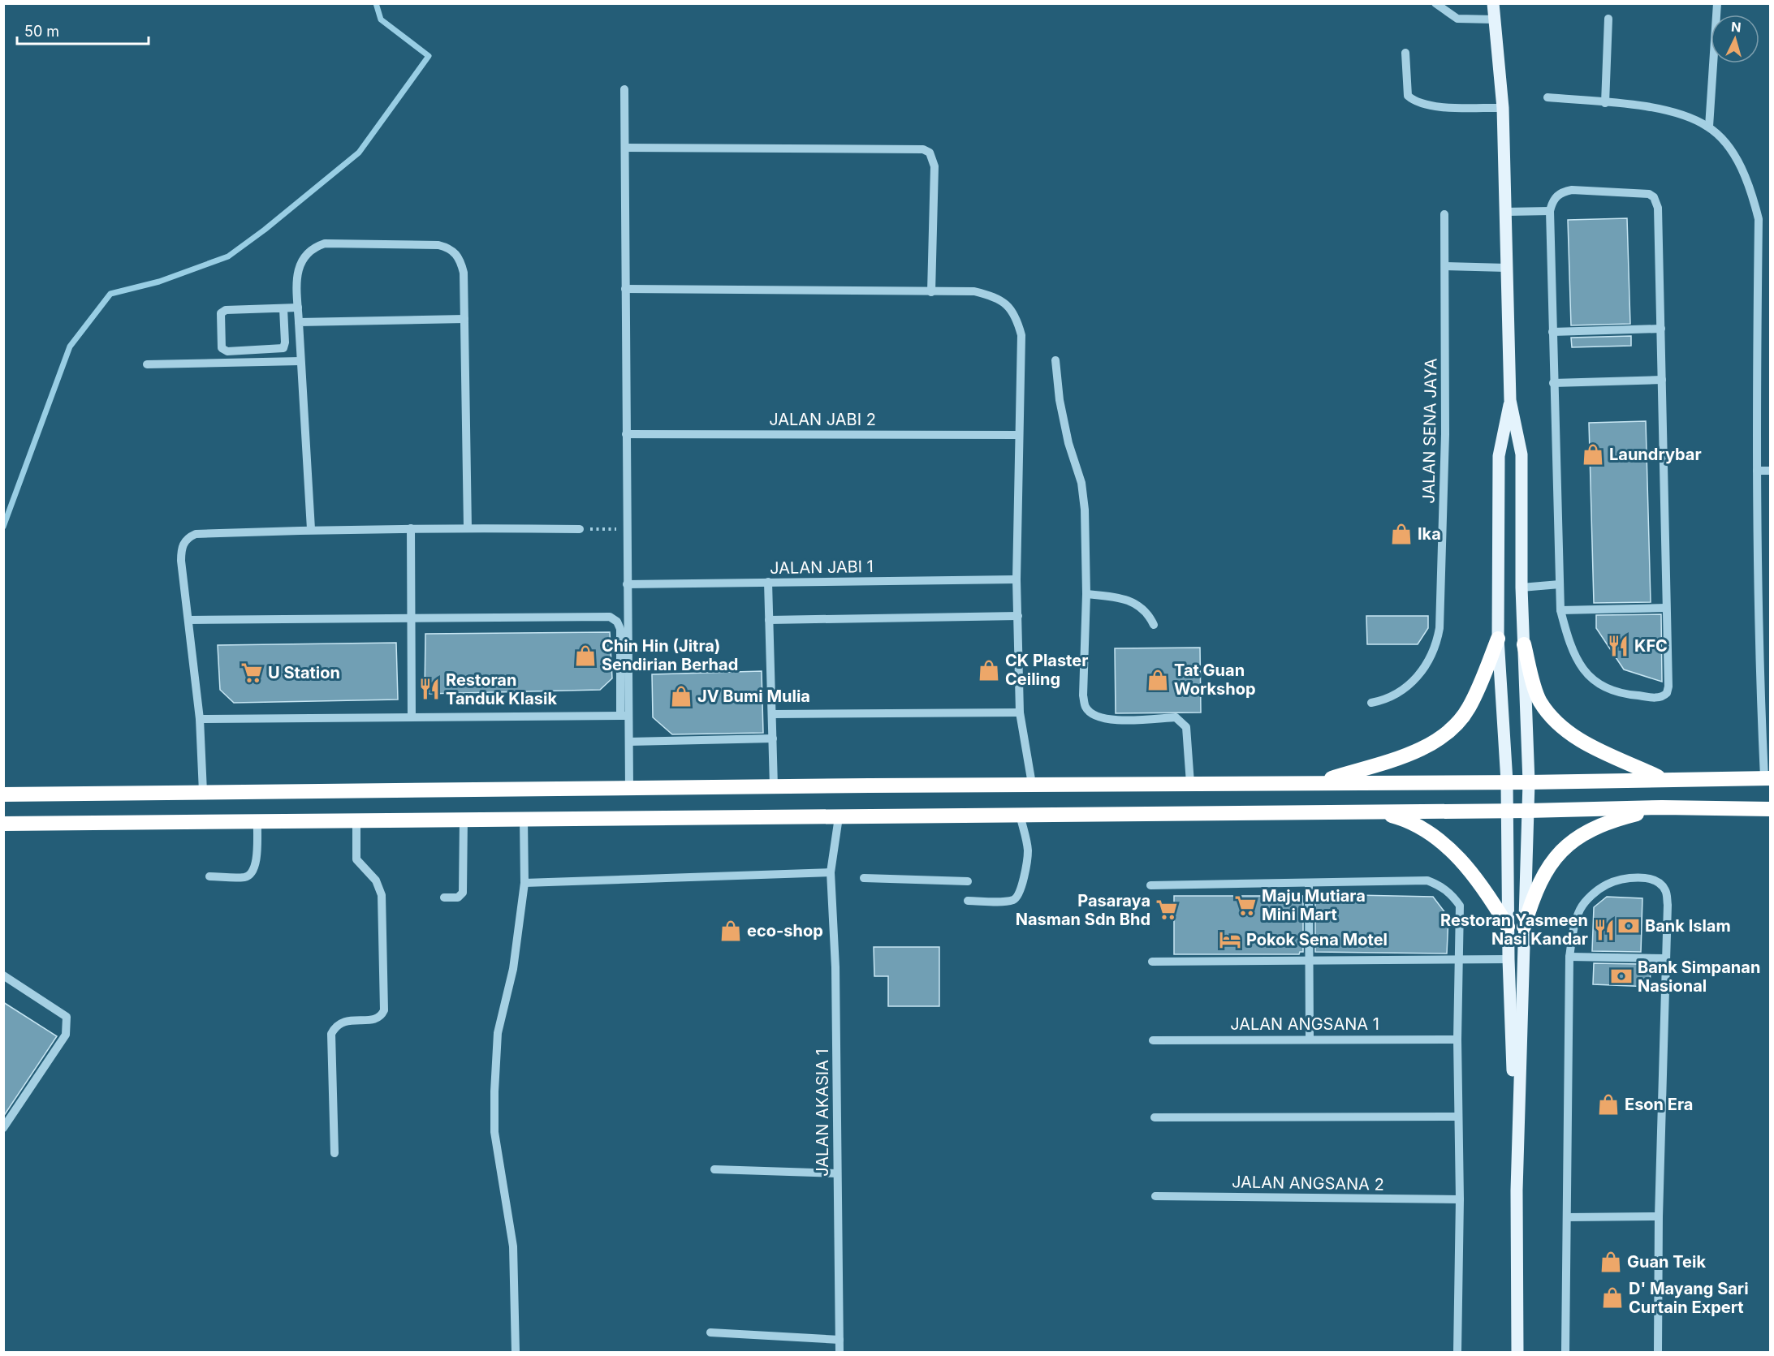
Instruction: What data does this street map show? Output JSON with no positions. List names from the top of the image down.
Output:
{
  "streets": {
    "street": [
      "JALAN JABI 2",
      "JALAN SENA JAYA",
      "JALAN JABI 1",
      "JALAN ANGSANA 1",
      "JALAN AKASIA 1",
      "JALAN ANGSANA 2"
    ]
  },
  "places": {
    "shop": [
      "Laundrybar",
      "Ika",
      "Chin Hin (Jitra) Sendirian Berhad",
      "CK Plaster Ceiling",
      "Tat Guan Workshop",
      "JV Bumi Mulia",
      "eco-shop",
      "Eson Era",
      "Guan Teik",
      "D' Mayang Sari Curtain Expert"
    ],
    "restaurant": ["KFC", "Restoran Tanduk Klasik", "Restoran Yasmeen Nasi Kandar"],
    "supermarket": ["U Station", "Maju Mutiara Mini Mart", "Pasaraya Nasman Sdn Bhd"],
    "bank": ["Bank Islam", "Bank Simpanan Nasional"],
    "hotel": ["Pokok Sena Motel"]
  },
  "scale_bar": "50 m",
  "north": "top"
}
